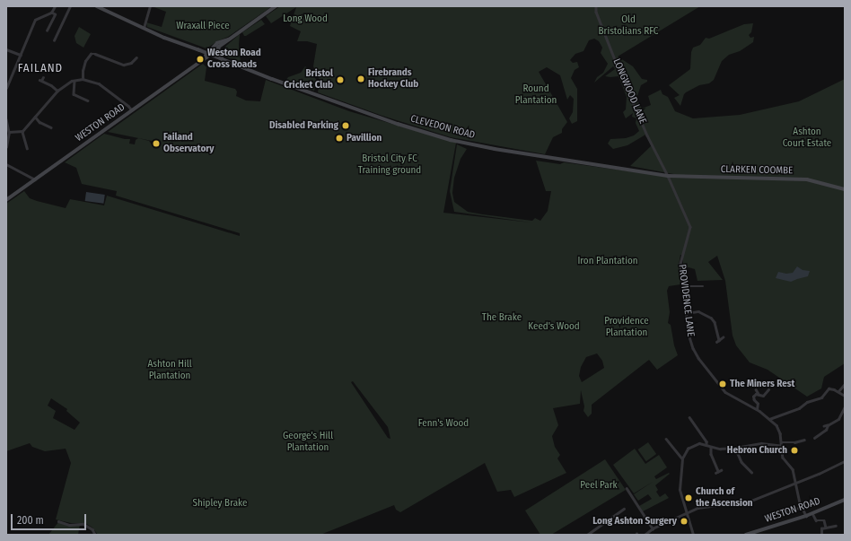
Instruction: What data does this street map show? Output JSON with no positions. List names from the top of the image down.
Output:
{
  "streets": {
    "main road": ["WESTON ROAD", "CLEVEDON ROAD", "CLARKEN COOMBE"],
    "street": ["LONGWOOD LANE", "PROVIDENCE LANE"]
  },
  "crossings": [
    ["LONGWOOD LANE", "CLEVEDON ROAD"],
    ["LONGWOOD LANE", "CLARKEN COOMBE"],
    ["LONGWOOD LANE", "PROVIDENCE LANE"],
    ["WESTON ROAD", "CLEVEDON ROAD"],
    ["WESTON ROAD", "PROVIDENCE LANE"],
    ["CLEVEDON ROAD", "CLARKEN COOMBE"],
    ["CLEVEDON ROAD", "PROVIDENCE LANE"],
    ["CLARKEN COOMBE", "PROVIDENCE LANE"]
  ],
  "districts": ["FAILAND"],
  "parks": [
    "Long Wood",
    "Old Bristolians RFC",
    "Wraxall Piece",
    "Round Plantation",
    "Ashton Court Estate",
    "Bristol City FC Training ground",
    "Iron Plantation",
    "The Brake",
    "Providence Plantation",
    "Keed's Wood",
    "Ashton Hill Plantation",
    "Fenn's Wood",
    "George's Hill Plantation",
    "Peel Park",
    "Shipley Brake"
  ],
  "places": [
    "Weston Road Cross Roads",
    "Firebrands Hockey Club",
    "Bristol Cricket Club",
    "Disabled Parking",
    "Pavillion",
    "Failand Observatory",
    "The Miners Rest",
    "Hebron Church",
    "Church of the Ascension",
    "Long Ashton Surgery"
  ],
  "scale_bar": "200 m"
}
